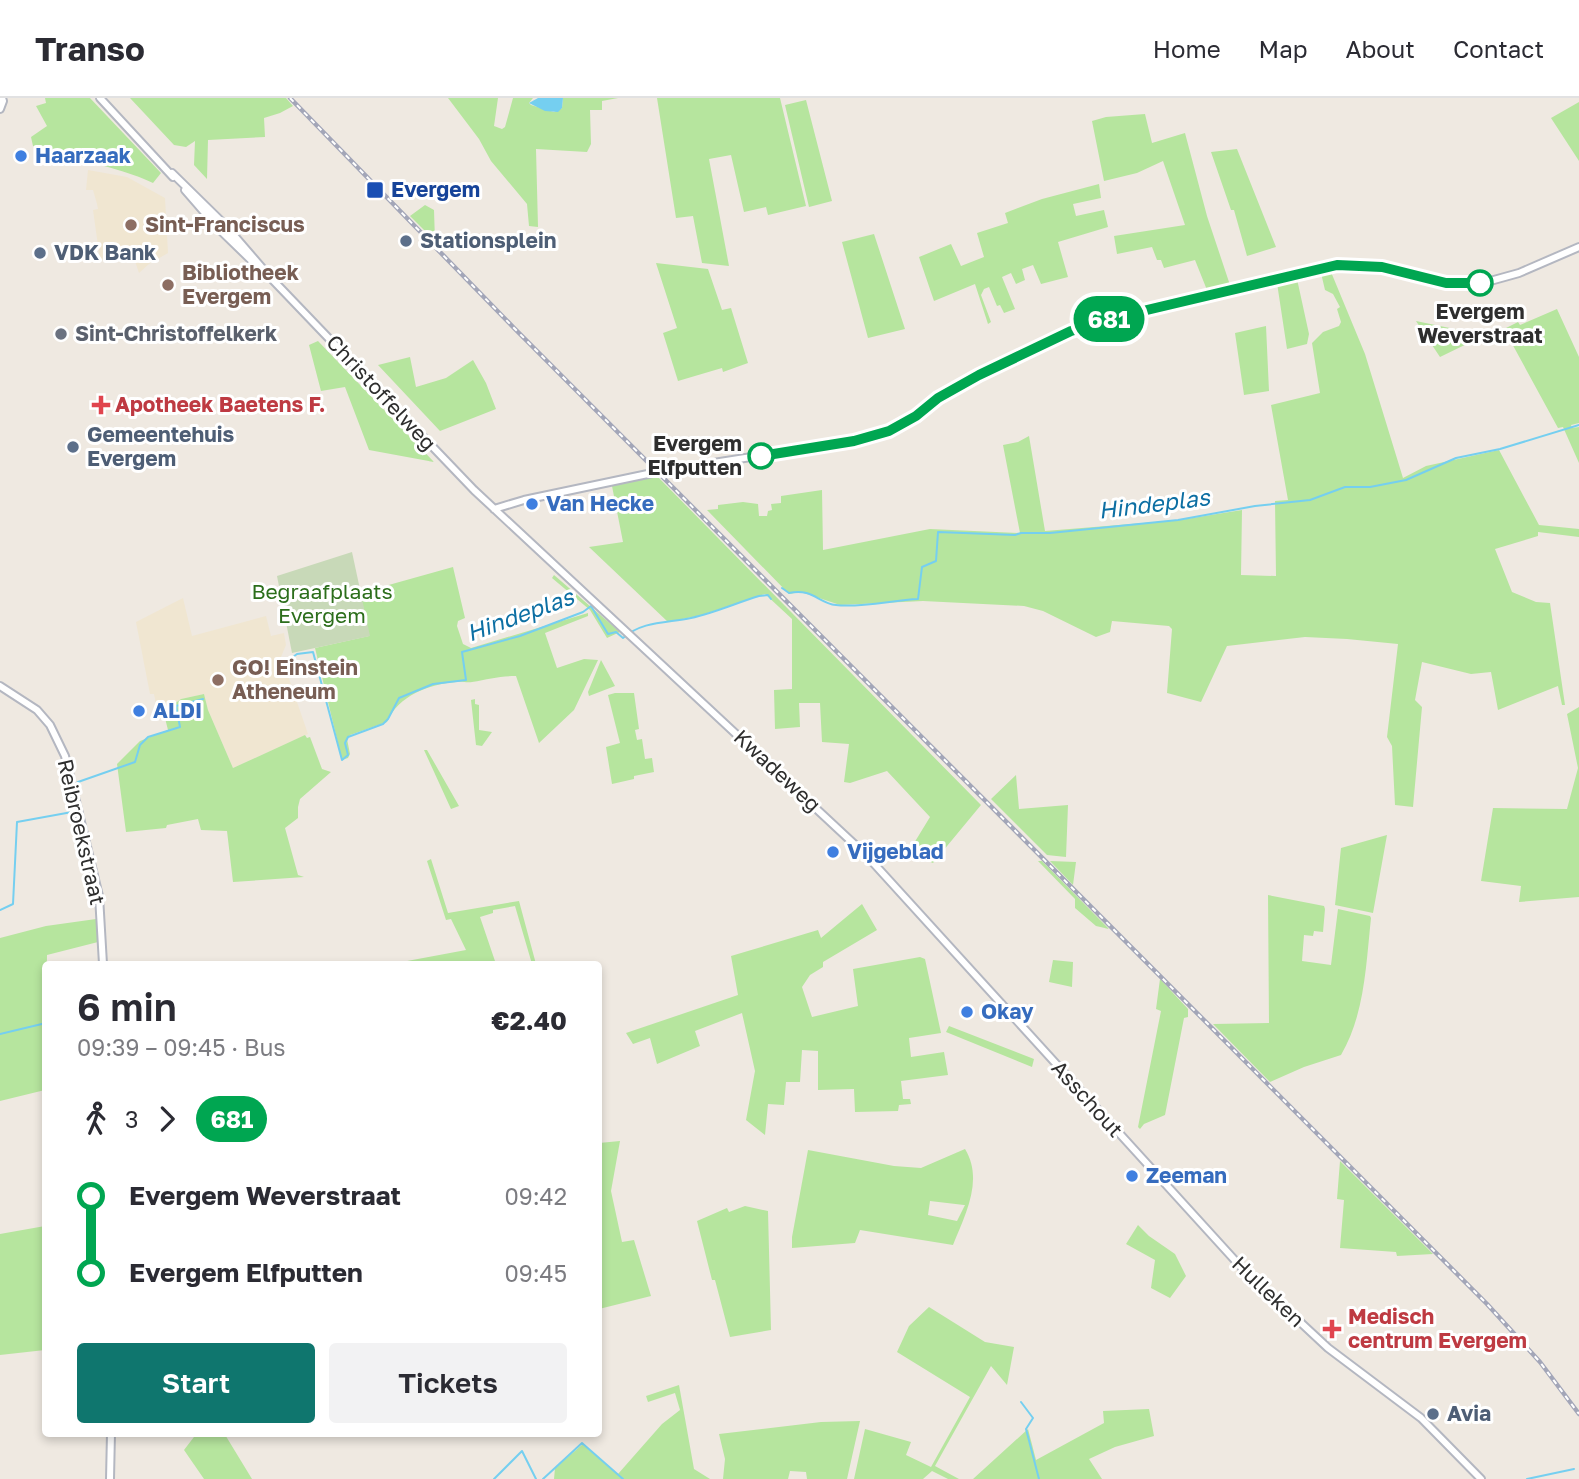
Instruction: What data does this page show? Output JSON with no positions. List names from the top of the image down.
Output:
{
  "streets": {
    "main road": [
      "Christoffelweg",
      "Kwadeweg",
      "Reibroekstraat",
      "Asschout",
      "Hulleken"
    ]
  },
  "crossings": [
    ["Christoffelweg", "Kwadeweg"],
    ["Kwadeweg", "Asschout"],
    ["Asschout", "Hulleken"]
  ],
  "water": ["Hindeplas"],
  "parks": ["Begraafplaats Evergem"],
  "places": {
    "other": [
      "Haarzaak",
      "Sint-Franciscus",
      "Stationsplein",
      "VDK Bank",
      "Evergem Weverstraat",
      "Bibliotheek Evergem",
      "Sint-Christoffelkerk",
      "Gemeentehuis Evergem",
      "Evergem Elfputten",
      "Van Hecke",
      "GO! Einstein Atheneum",
      "ALDI",
      "Vijgeblad",
      "Okay",
      "Zeeman",
      "Avia"
    ],
    "transit": ["Evergem"],
    "health": ["Apotheek Baetens F.", "Medisch centrum Evergem"]
  },
  "lines": ["bus line 681"],
  "page": {
    "header": "Transo",
    "nav": [
      "Home",
      "Map",
      "About",
      "Contact"
    ],
    "on_map": "681",
    "heading": ["6 min", "09:39 – 09:45 · Bus", "€2.40"],
    "legs": ["3", "681"],
    "list": [
      {
        "name": "Evergem Weverstraat",
        "value": "09:42"
      },
      {
        "name": "Evergem Elfputten",
        "value": "09:45"
      }
    ],
    "buttons": ["Start", "Tickets"]
  }
}
